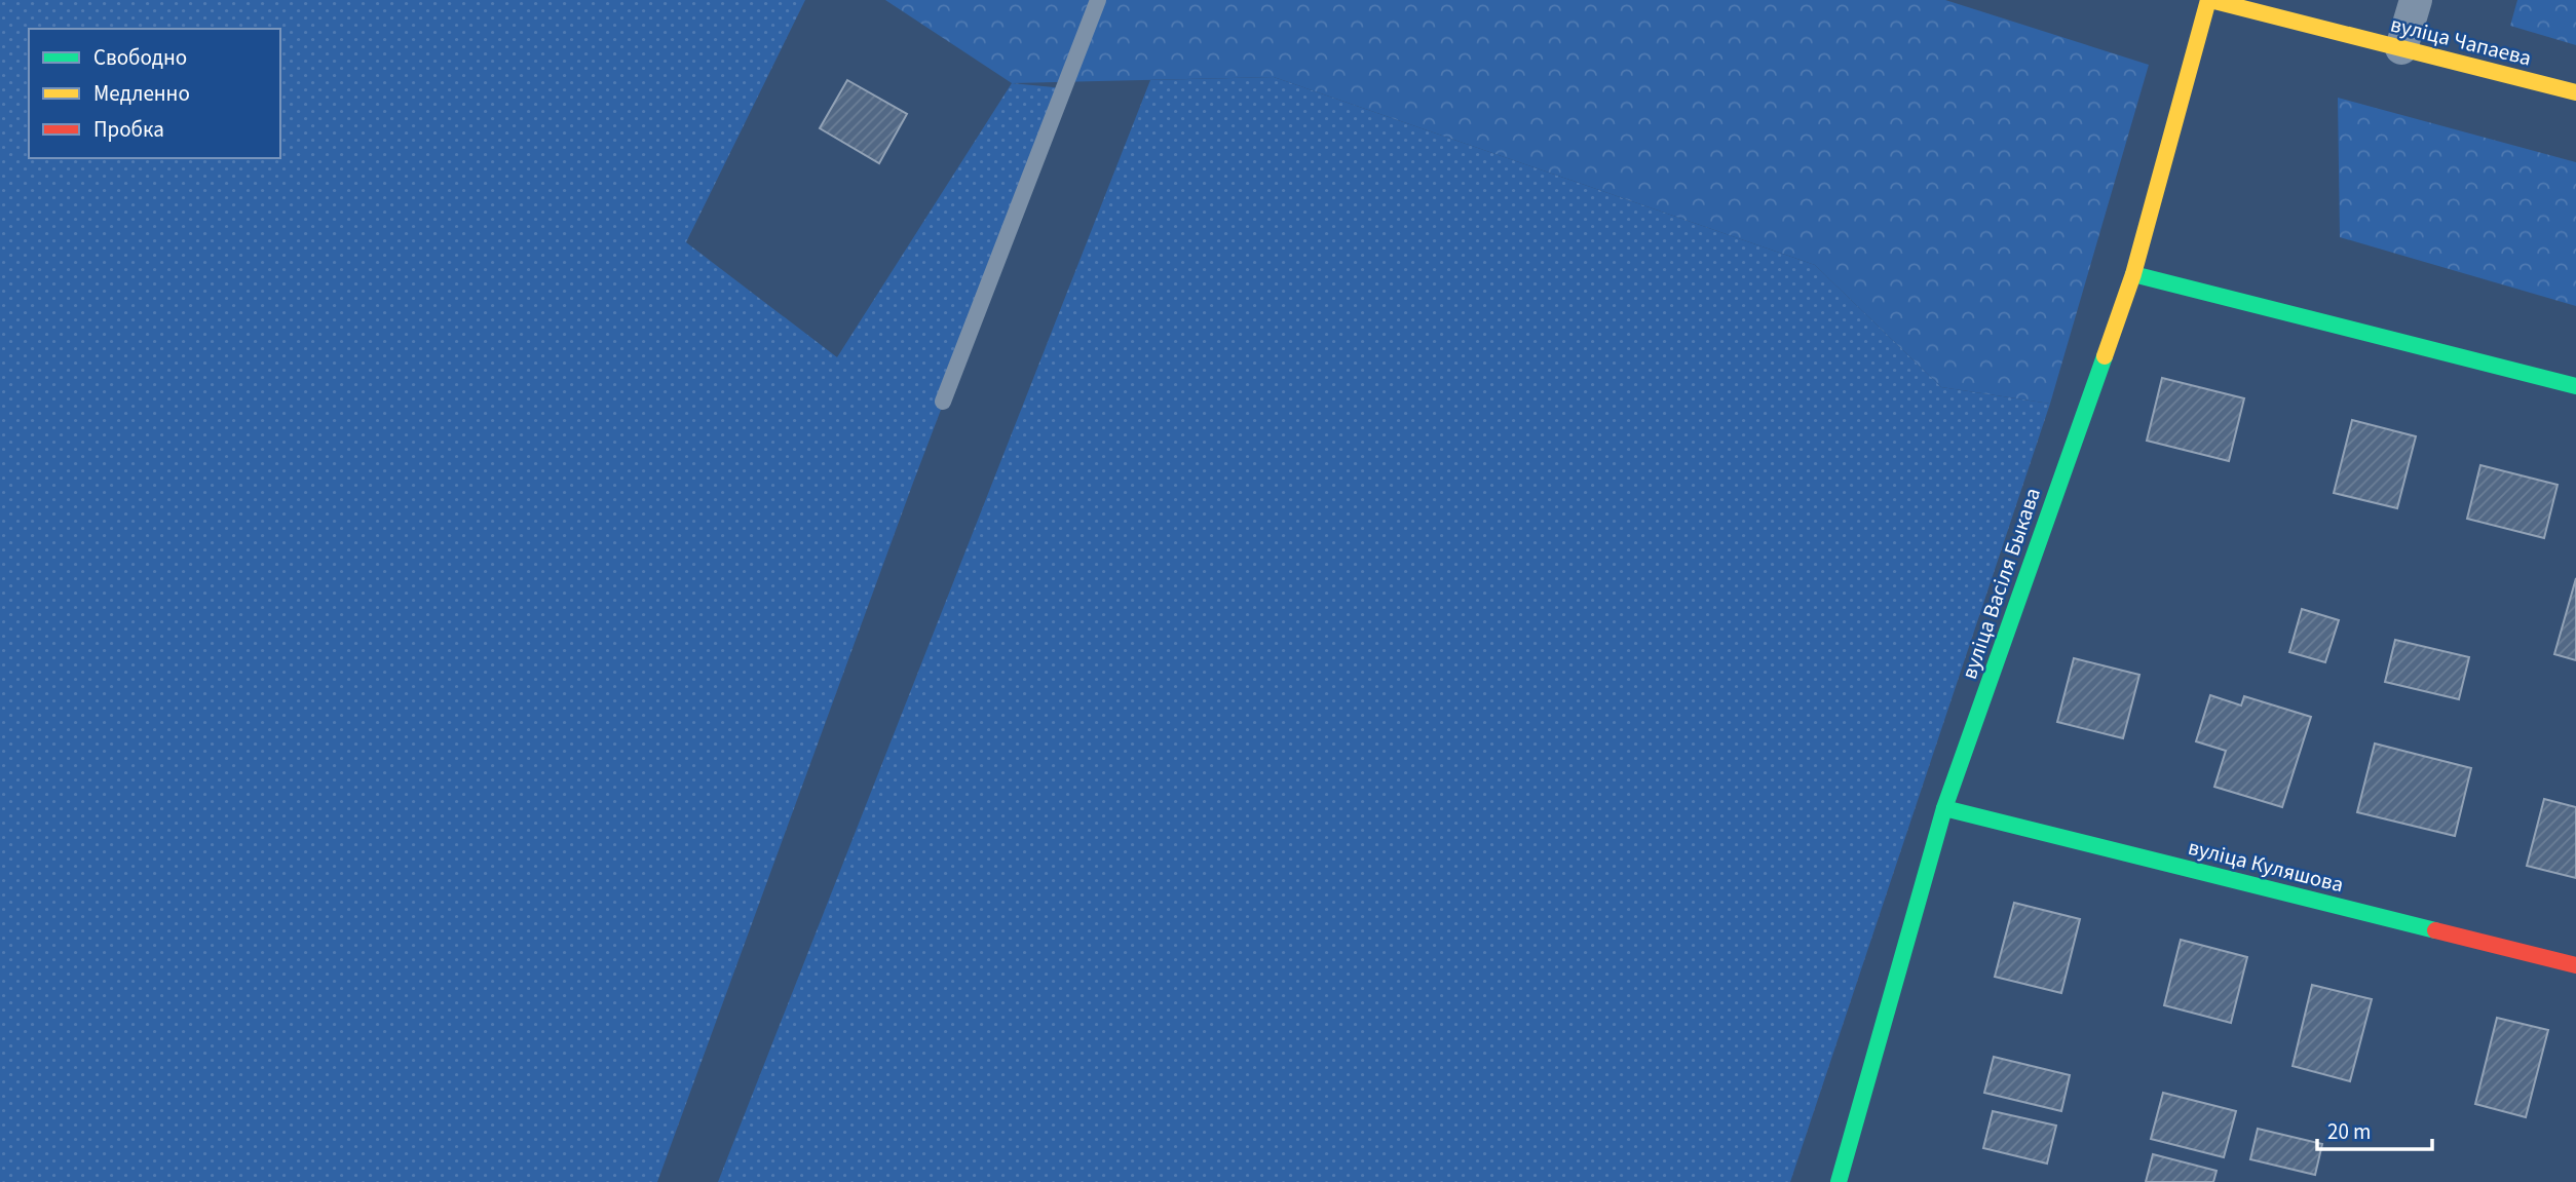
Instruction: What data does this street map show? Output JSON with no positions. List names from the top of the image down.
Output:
{
  "streets": {
    "street": ["вуліца Чапаева", "вуліца Васіля Быкава", "вуліца Куляшова"]
  },
  "crossings": [
    ["вуліца Чапаева", "вуліца Васіля Быкава"],
    ["вуліца Васіля Быкава", "вуліца Куляшова"]
  ],
  "legend": ["Свободно", "Медленно", "Пробка"],
  "scale_bar": "20 m"
}
